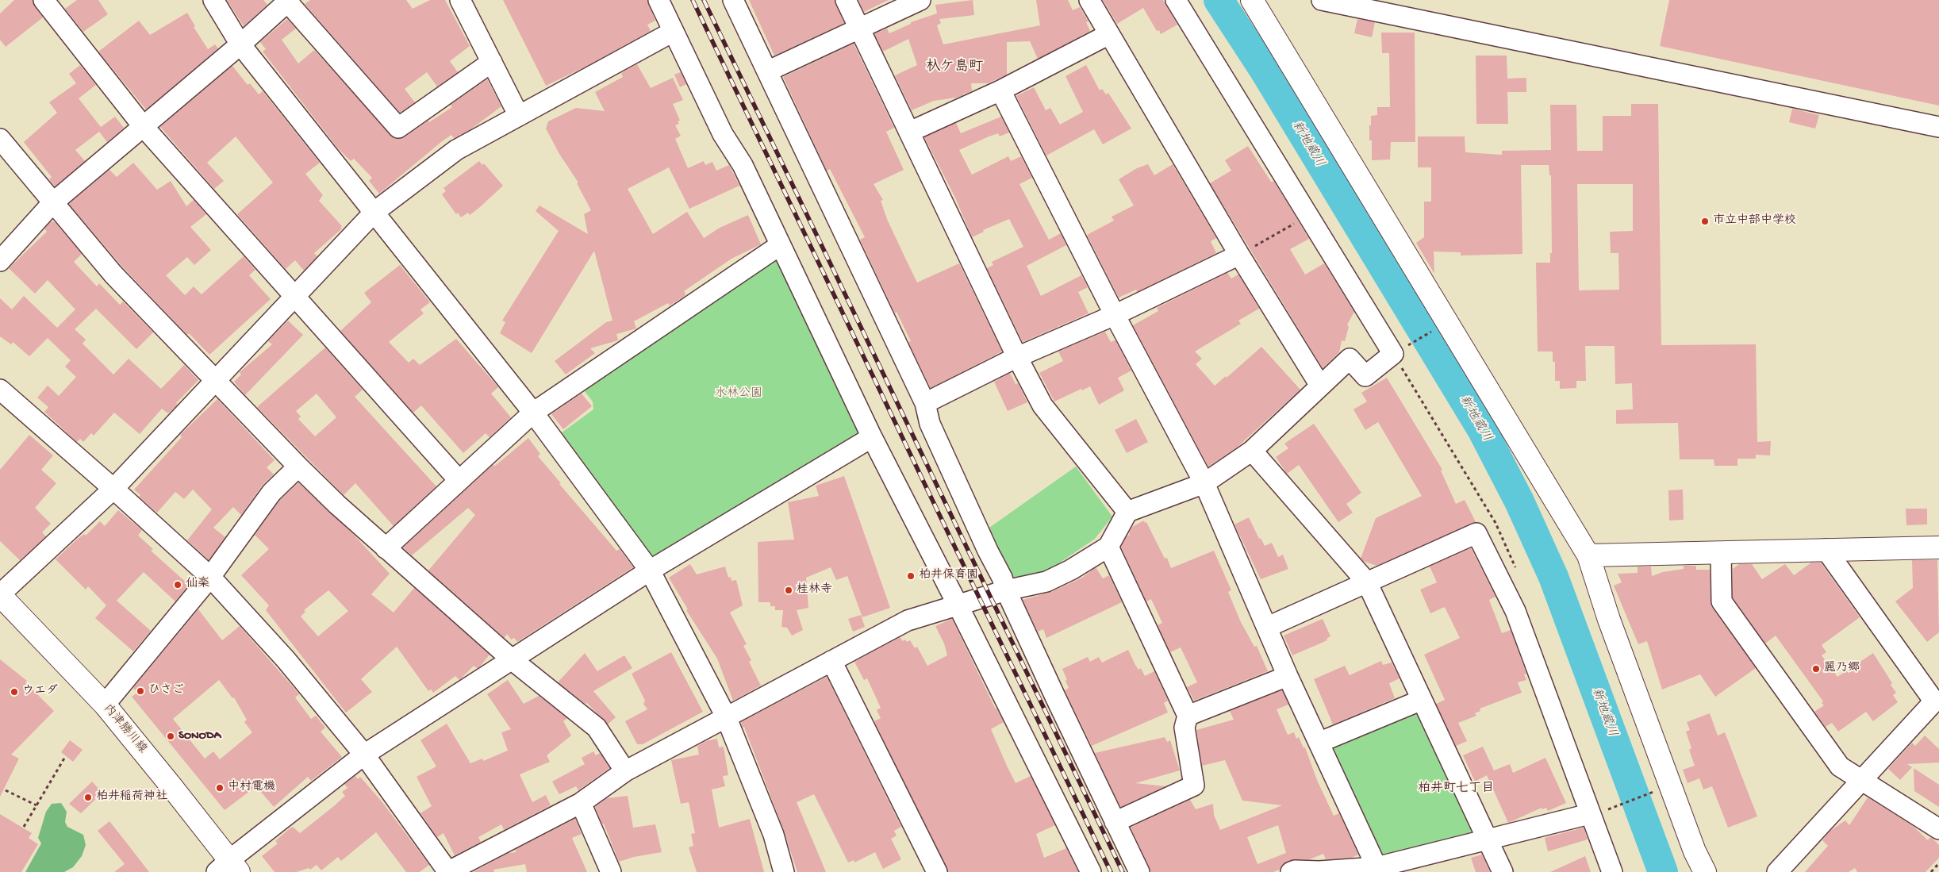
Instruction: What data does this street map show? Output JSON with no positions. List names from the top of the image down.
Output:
{
  "streets": {
    "street": ["内津勝川線"]
  },
  "districts": ["杁ケ島町", "柏井町七丁目"],
  "water": ["新地蔵川"],
  "parks": ["水林公園"],
  "places": [
    "市立中部中学校",
    "柏井保育園",
    "仙楽",
    "桂林寺",
    "麗乃郷",
    "ひさご",
    "ウエダ",
    "SONODA",
    "中村電機",
    "柏井稲荷神社"
  ]
}
